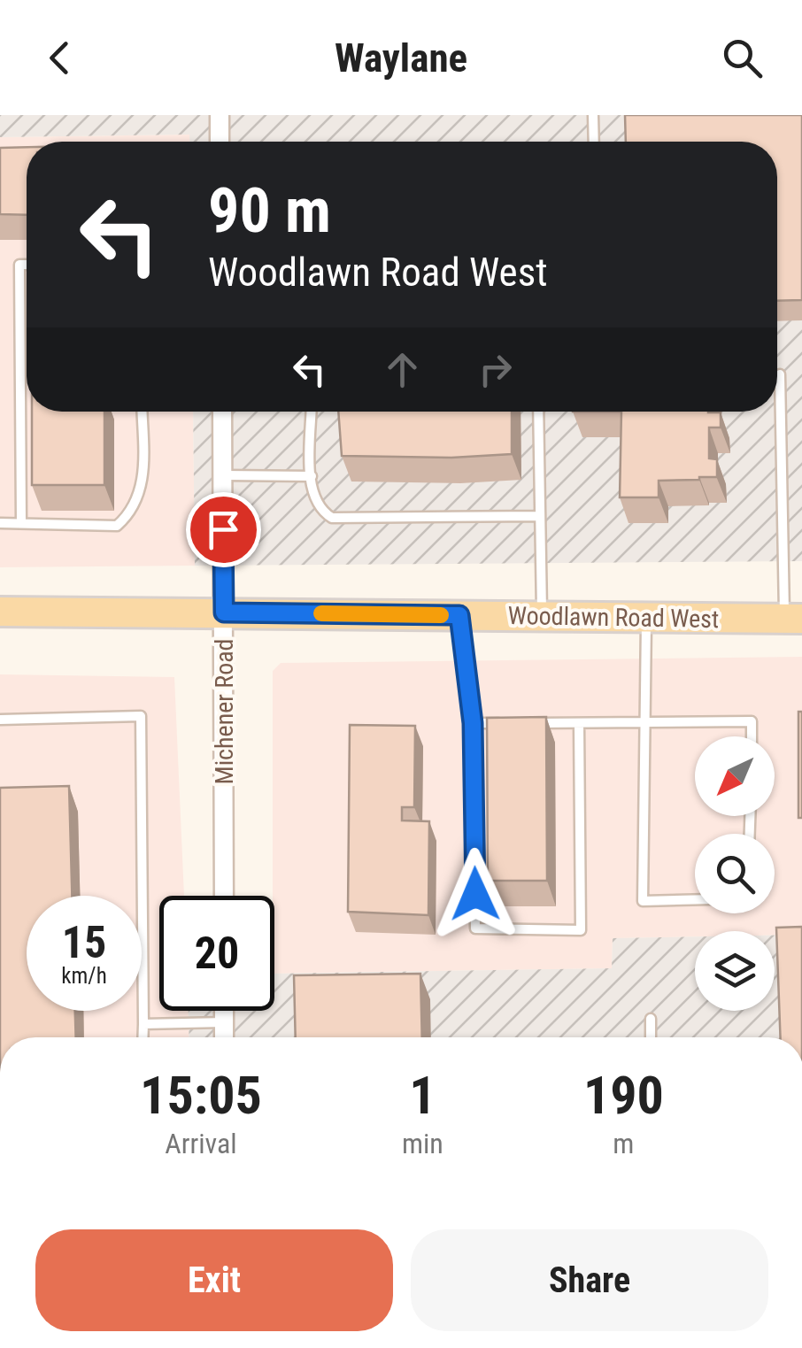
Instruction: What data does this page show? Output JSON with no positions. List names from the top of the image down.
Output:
{
  "streets": {
    "main road": ["Woodlawn Road West"],
    "street": ["Michener Road"]
  },
  "crossings": [
    ["Woodlawn Road West", "Michener Road"]
  ],
  "north": "bottom left",
  "page": {
    "header": "Waylane",
    "turn": ["90 m", "Woodlawn Road West"],
    "speed": "15 km/h",
    "limit": "20",
    "eta": [
      "15:05",
      "Arrival",
      "1",
      "min",
      "190",
      "m"
    ],
    "buttons": ["Exit", "Share"]
  }
}
